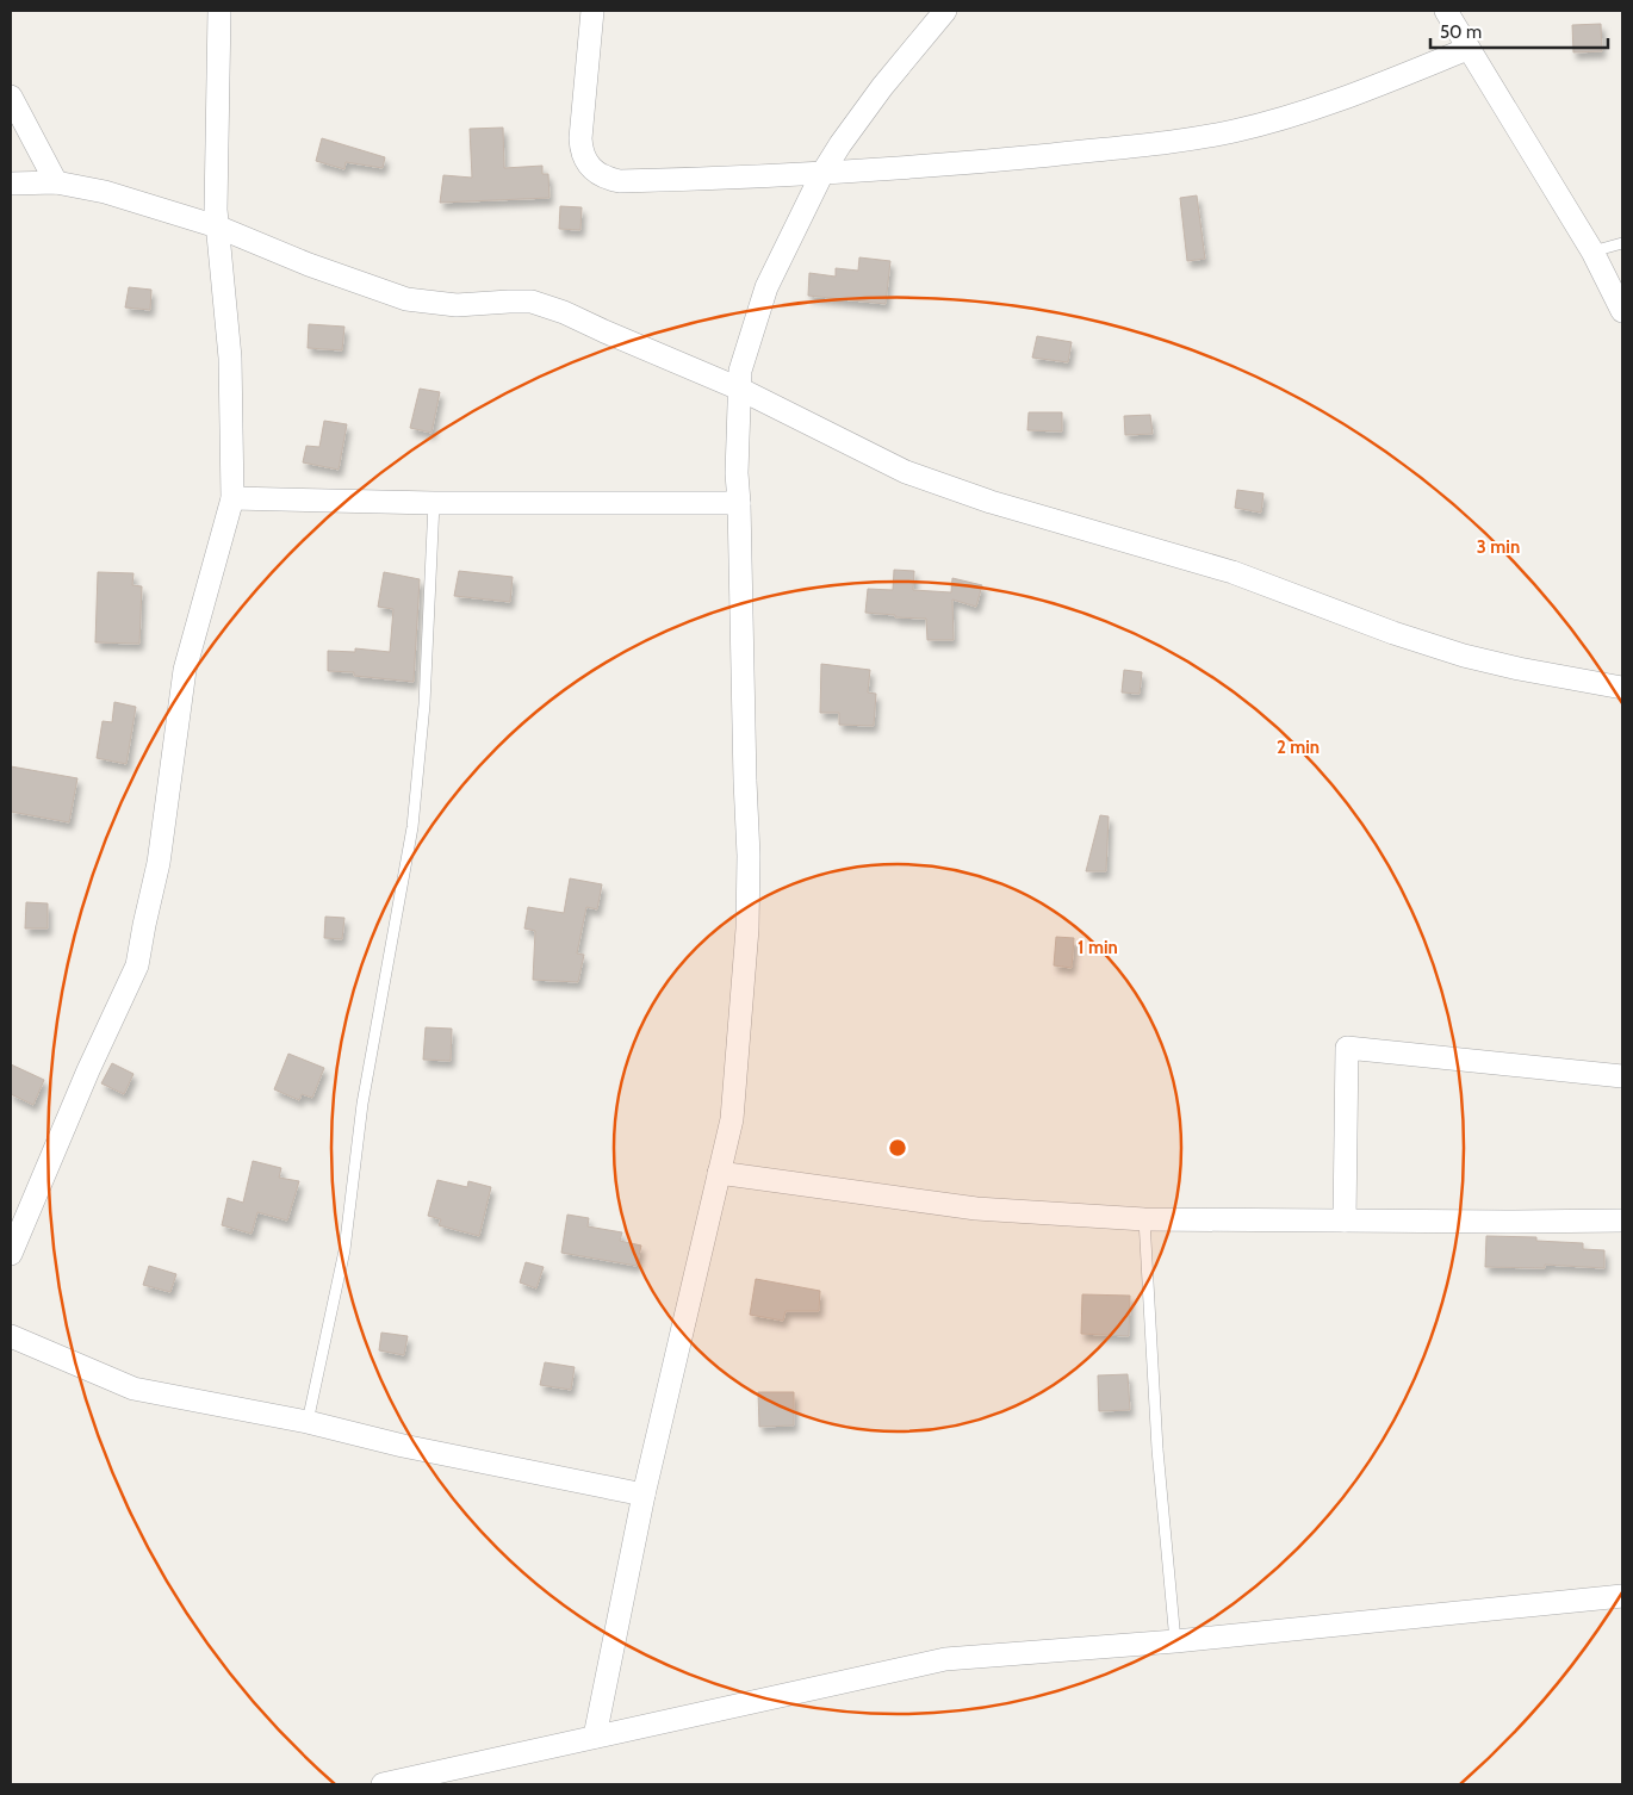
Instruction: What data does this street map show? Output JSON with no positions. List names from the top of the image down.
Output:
{
  "scale_bar": "50 m",
  "rings": ["3 min", "2 min", "1 min"]
}
